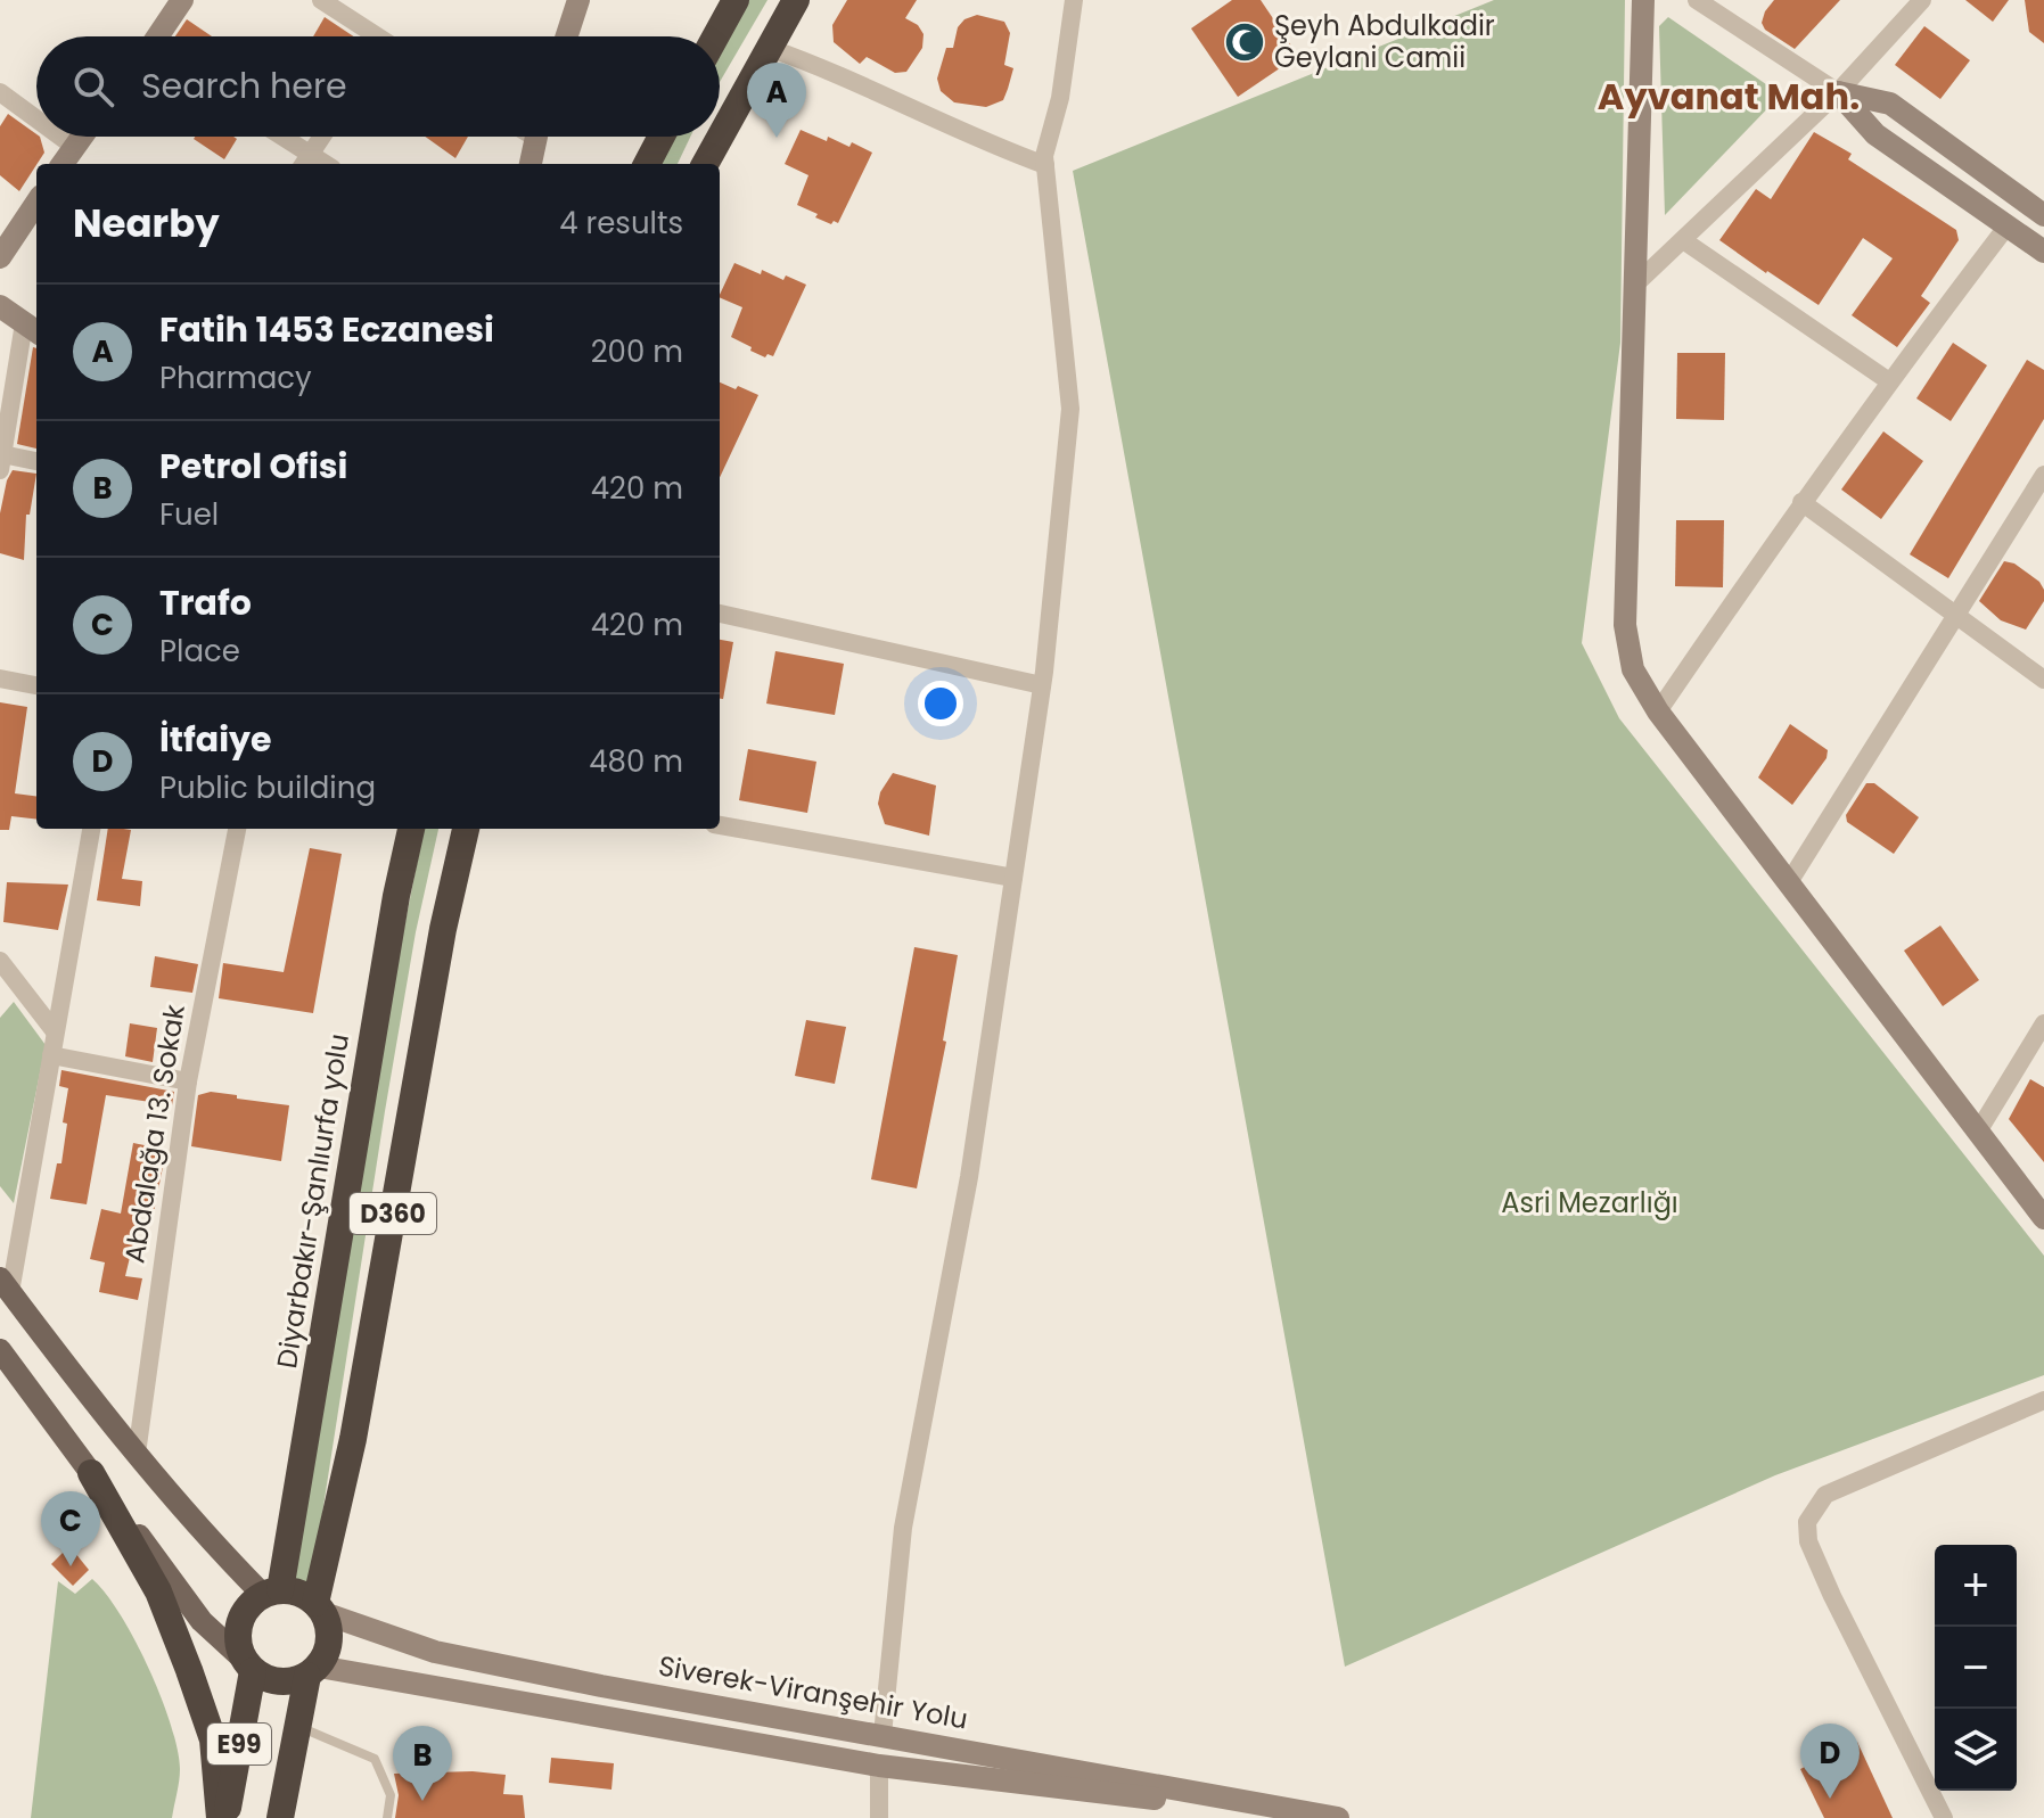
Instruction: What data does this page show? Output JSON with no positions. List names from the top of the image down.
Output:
{
  "streets": {
    "highway": ["Diyarbakır-Şanlıurfa yolu", "D360", "E99"],
    "main road": ["Siverek-Viranşehir Yolu"],
    "street": ["Abdalağa 13. Sokak"]
  },
  "crossings": [
    ["Diyarbakır-Şanlıurfa yolu", "D360"],
    ["Diyarbakır-Şanlıurfa yolu", "Siverek-Viranşehir Yolu"],
    ["Diyarbakır-Şanlıurfa yolu", "E99"],
    ["D360", "Siverek-Viranşehir Yolu"],
    ["D360", "E99"],
    ["Siverek-Viranşehir Yolu", "E99"]
  ],
  "districts": ["Ayvanat Mah."],
  "parks": ["Asri Mezarlığı"],
  "places": {
    "mosque": ["Şeyh Abdulkadir Geylani Camii"]
  },
  "page": {
    "search": "Search here",
    "pins": [
      "A",
      "C",
      "D",
      "B"
    ],
    "heading": ["Nearby", "4 results"],
    "list": [
      {
        "mark": "A",
        "name": "Fatih 1453 Eczanesi",
        "note": "Pharmacy",
        "value": "200 m"
      },
      {
        "mark": "B",
        "name": "Petrol Ofisi",
        "note": "Fuel",
        "value": "420 m"
      },
      {
        "mark": "C",
        "name": "Trafo",
        "note": "Place",
        "value": "420 m"
      },
      {
        "mark": "D",
        "name": "İtfaiye",
        "note": "Public building",
        "value": "480 m"
      }
    ],
    "map_buttons": ["+", "−"]
  }
}
